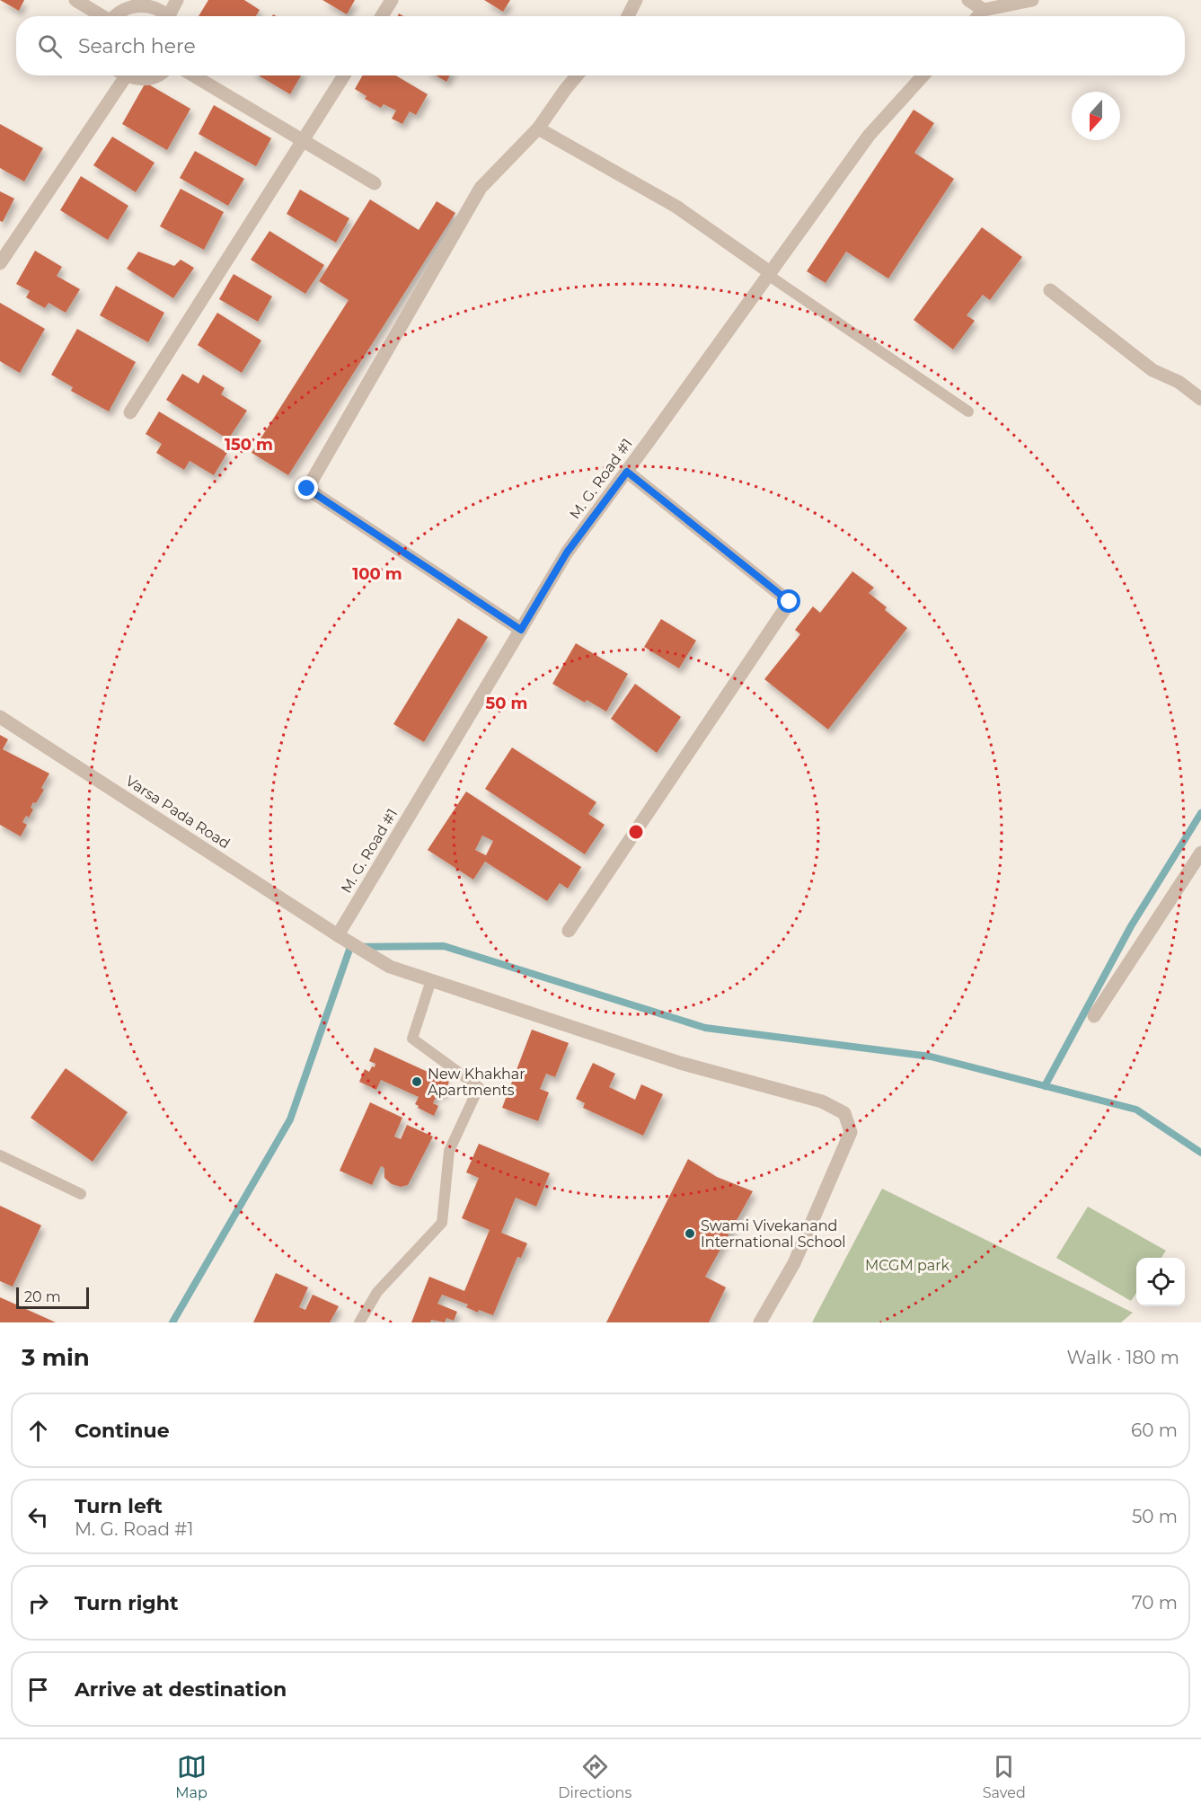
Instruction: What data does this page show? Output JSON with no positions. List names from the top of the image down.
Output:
{
  "streets": {
    "street": ["M. G. Road #1", "Varsa Pada Road"]
  },
  "crossings": [
    ["M. G. Road #1", "Varsa Pada Road"]
  ],
  "parks": ["MCGM park"],
  "places": ["New Khakhar Apartments", "Swami Vivekanand International School"],
  "scale_bar": "20 m",
  "north": "bottom",
  "page": {
    "search": "Search here",
    "scale": "20 m",
    "heading": ["3 min", "Walk · 180 m"],
    "list": [
      ["Continue", "60 m"],
      ["Turn left", "M. G. Road #1", "50 m"],
      ["Turn right", "70 m"],
      "Arrive at destination"
    ],
    "nav": ["Map", "Directions", "Saved"]
  },
  "rings": ["150 m", "100 m", "50 m"]
}
